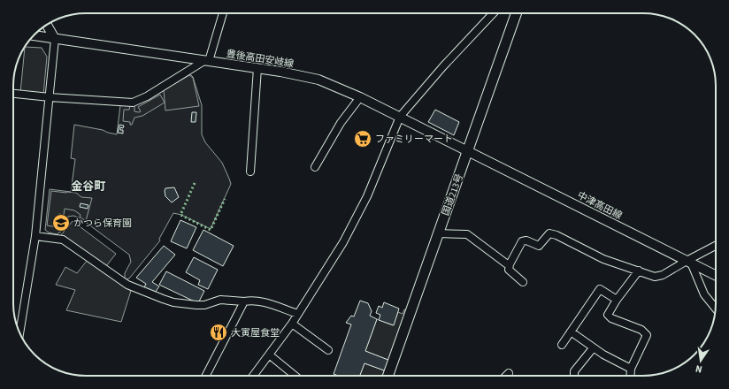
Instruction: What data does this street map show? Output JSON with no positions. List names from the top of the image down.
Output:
{
  "streets": {
    "highway": ["国道213号"],
    "main road": ["豊後高田安岐線", "中津高田線"]
  },
  "crossings": [
    ["豊後高田安岐線", "国道213号"],
    ["豊後高田安岐線", "中津高田線"],
    ["国道213号", "中津高田線"]
  ],
  "districts": ["金谷町"],
  "places": {
    "supermarket": ["ファミリーマート"],
    "school or university": ["かつら保育園"],
    "restaurant": ["大寅屋食堂"]
  },
  "north": "bottom"
}
